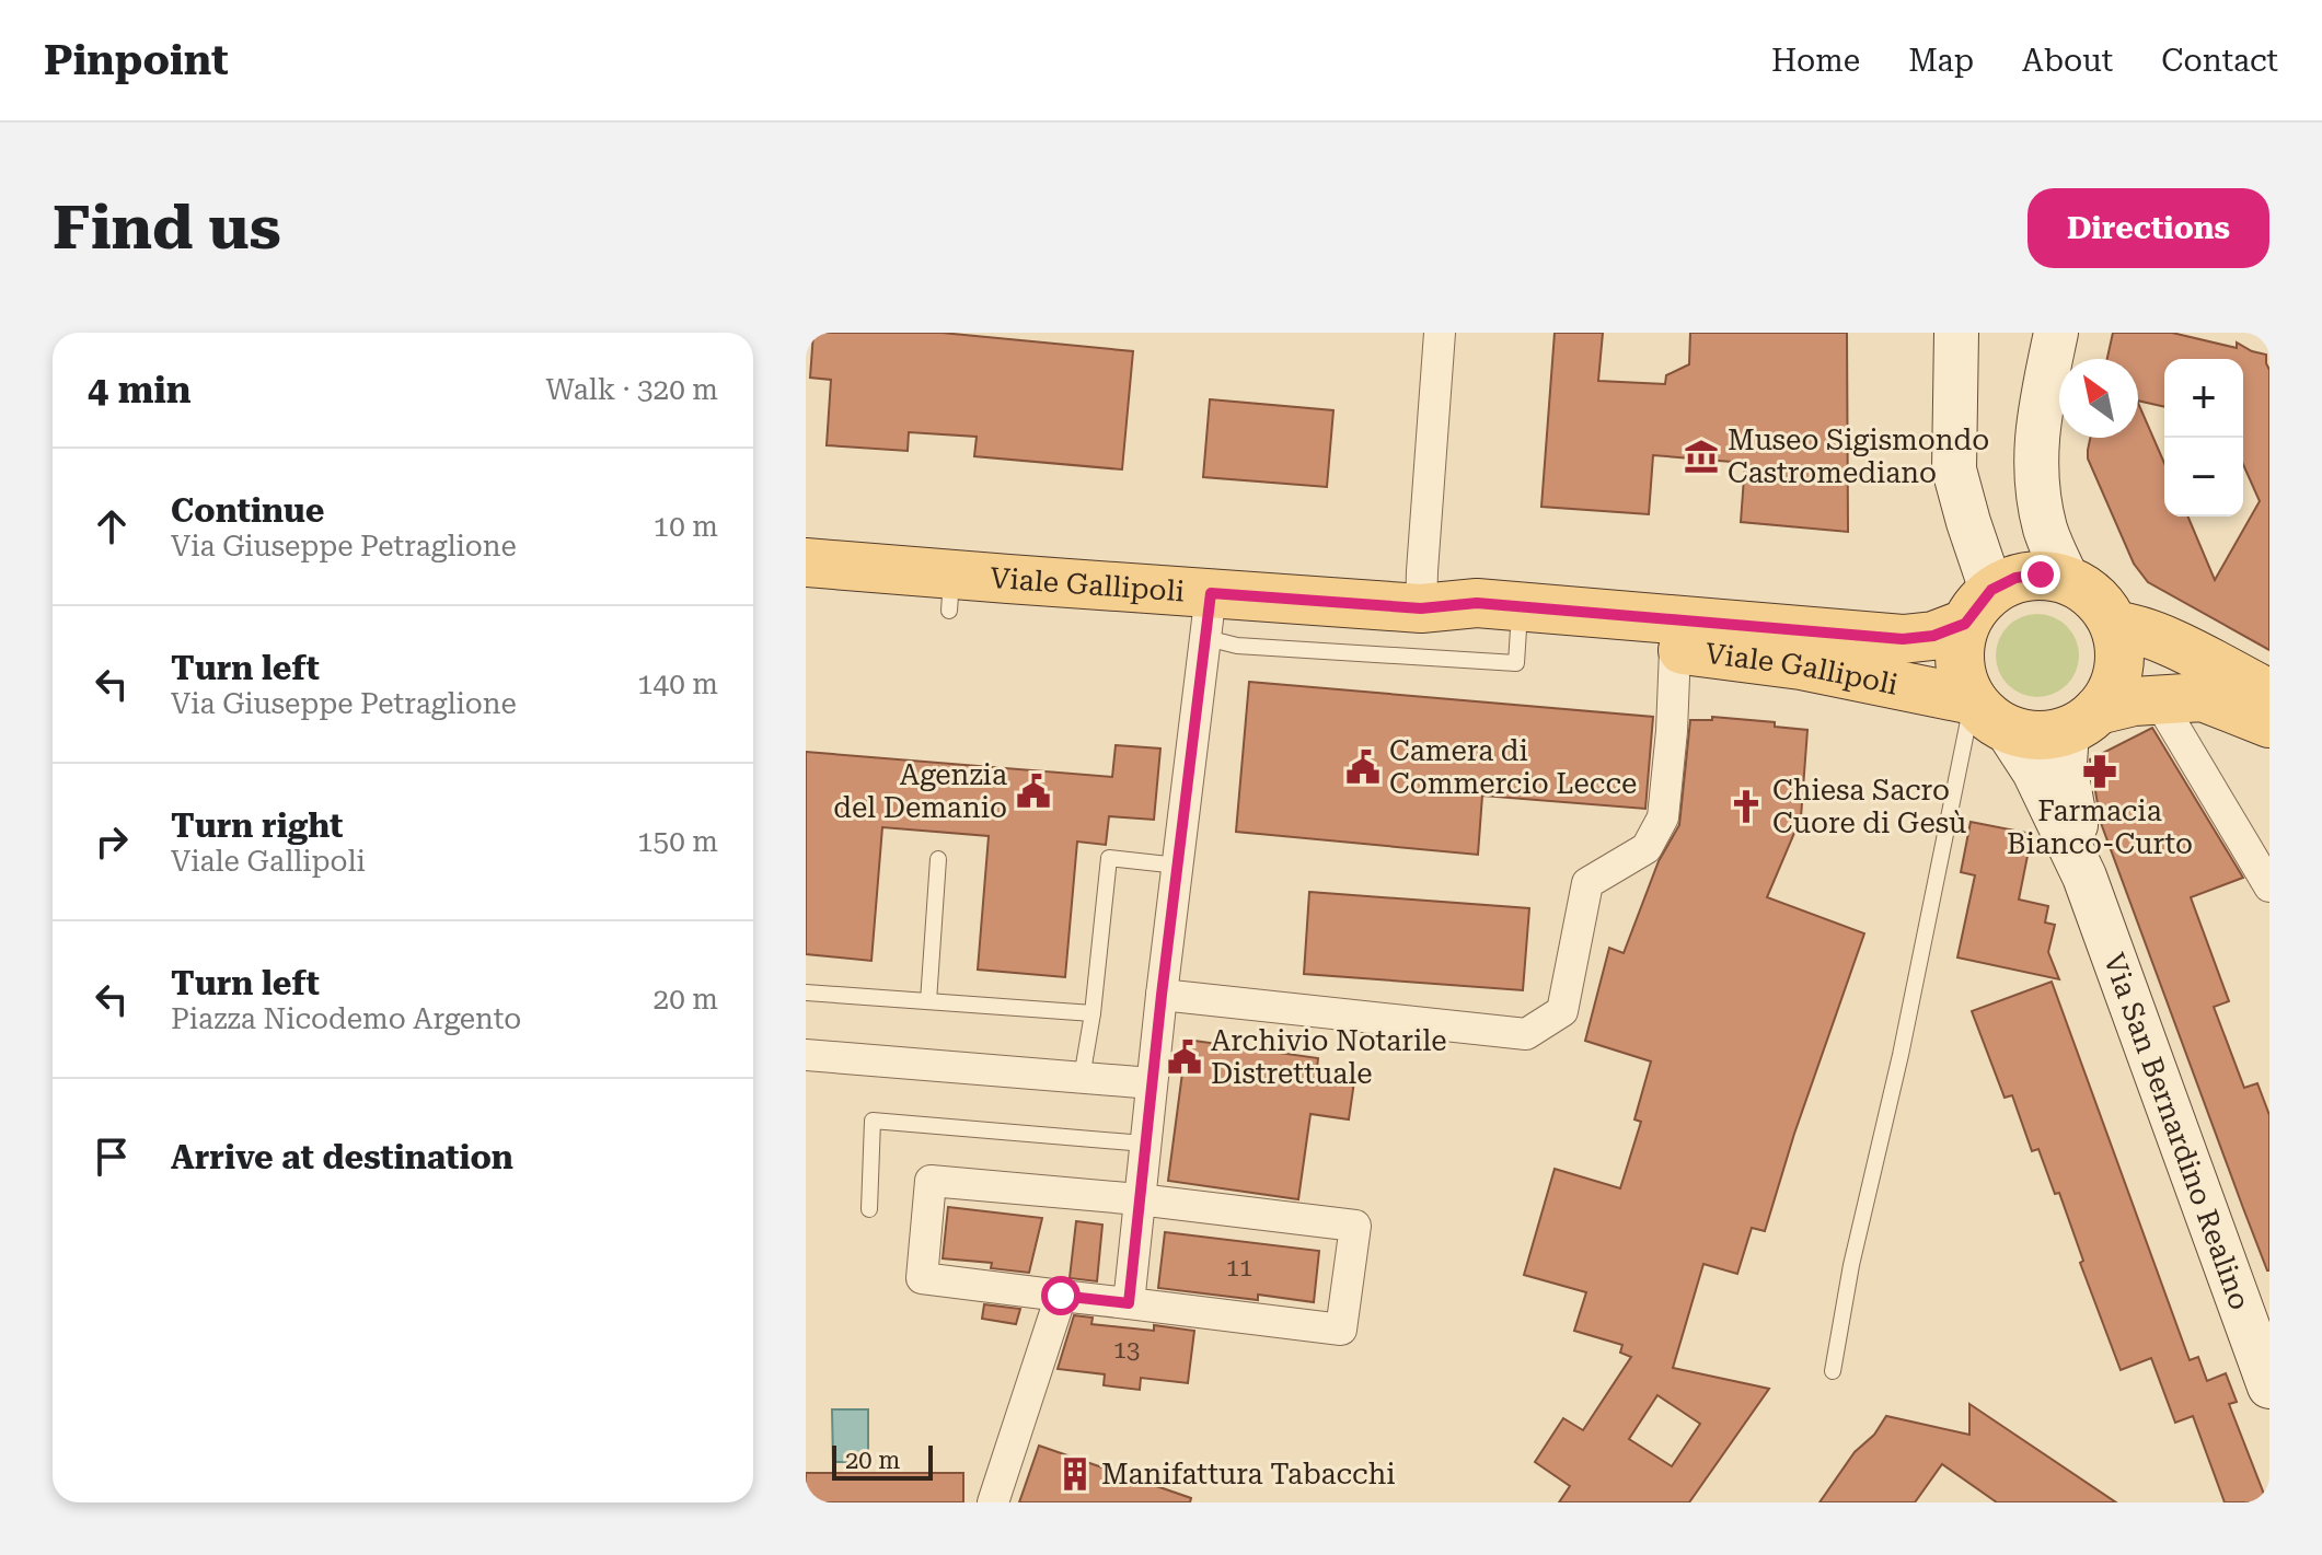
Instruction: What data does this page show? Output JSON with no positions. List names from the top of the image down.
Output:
{
  "streets": {
    "main road": ["Viale Gallipoli", "Via San Bernardino Realino"]
  },
  "crossings": [
    ["Viale Gallipoli", "Via San Bernardino Realino"]
  ],
  "places": {
    "museum": ["Museo Sigismondo Castromediano"],
    "public building": ["Camera di Commercio Lecce", "Agenzia del Demanio", "Archivio Notarile Distrettuale"],
    "pharmacy": ["Farmacia Bianco-Curto"],
    "church": ["Chiesa Sacro Cuore di Gesù"],
    "building": ["Manifattura Tabacchi"]
  },
  "house_numbers": ["11", "13"],
  "scale_bar": "20 m",
  "north": "top left",
  "page": {
    "header": "Pinpoint",
    "nav": [
      "Home",
      "Map",
      "About",
      "Contact"
    ],
    "buttons": "Directions",
    "title": "Find us",
    "heading": ["4 min", "Walk · 320 m"],
    "map_buttons": ["+", "−"],
    "list": [
      ["Continue", "Via Giuseppe Petraglione", "10 m"],
      ["Turn left", "Via Giuseppe Petraglione", "140 m"],
      ["Turn right", "Viale Gallipoli", "150 m"],
      ["Turn left", "Piazza Nicodemo Argento", "20 m"],
      "Arrive at destination"
    ],
    "scale": "20 m"
  }
}
